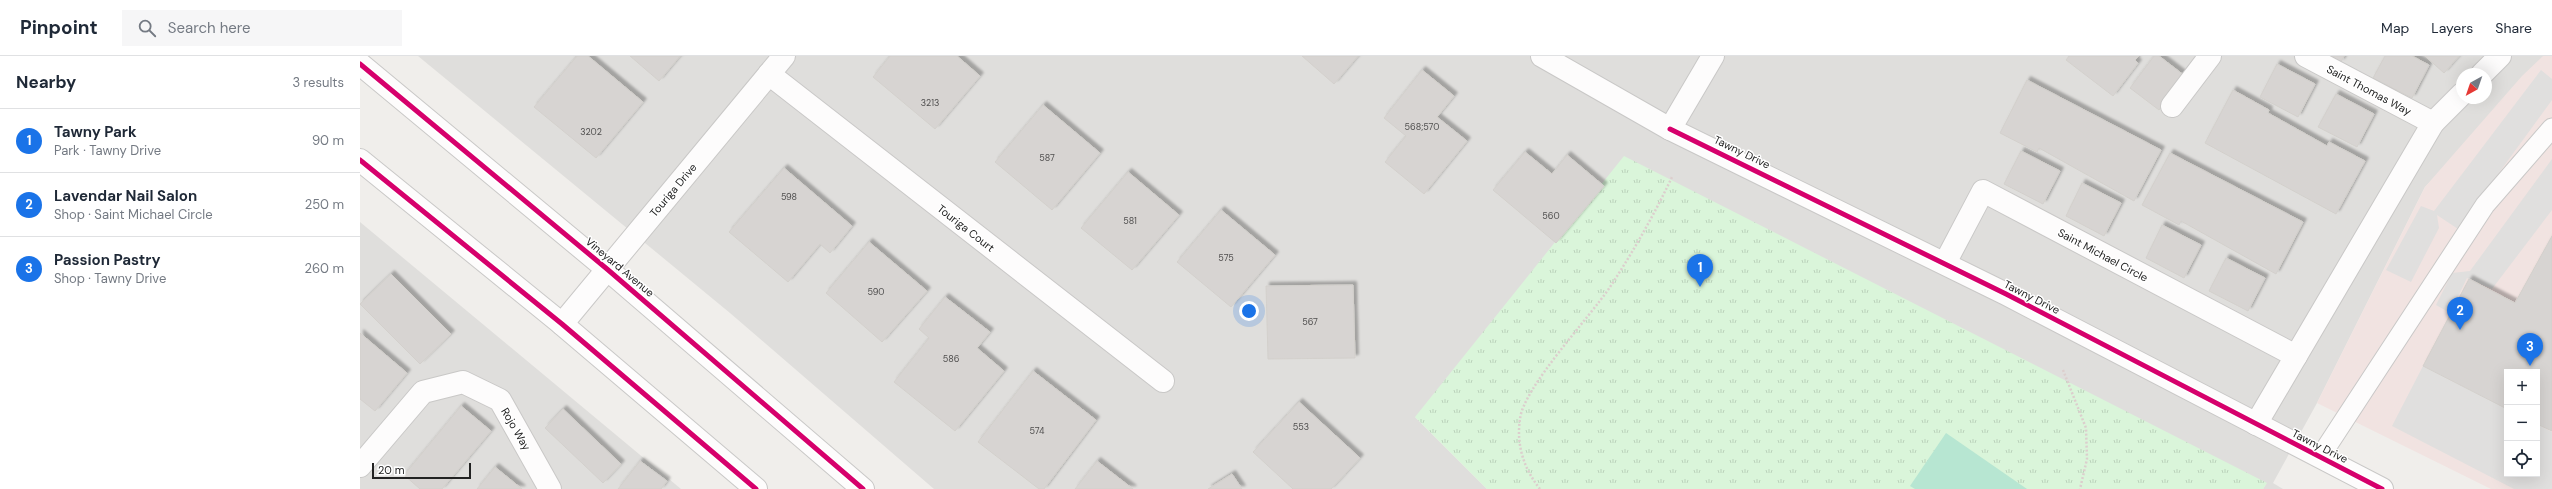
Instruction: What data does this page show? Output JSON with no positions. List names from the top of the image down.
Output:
{
  "streets": {
    "street": [
      "Saint Thomas Way",
      "Tawny Drive",
      "Touriga Drive",
      "Touriga Court",
      "Saint Michael Circle",
      "Vineyard Avenue",
      "Rojo Way"
    ]
  },
  "crossings": [
    ["Tawny Drive", "Saint Michael Circle"],
    ["Touriga Drive", "Touriga Court"],
    ["Touriga Drive", "Vineyard Avenue"]
  ],
  "house_numbers": [
    "3213",
    "568;570",
    "3202",
    "587",
    "598",
    "560",
    "581",
    "575",
    "590",
    "567",
    "586",
    "553",
    "574"
  ],
  "scale_bar": "20 m",
  "north": "bottom left",
  "page": {
    "header": "Pinpoint",
    "search": "Search here",
    "nav": ["Map", "Layers", "Share"],
    "heading": ["Nearby", "3 results"],
    "list": [
      {
        "mark": "1",
        "name": "Tawny Park",
        "note": "Park · Tawny Drive",
        "value": "90 m"
      },
      {
        "mark": "2",
        "name": "Lavendar Nail Salon",
        "note": "Shop · Saint Michael Circle",
        "value": "250 m"
      },
      {
        "mark": "3",
        "name": "Passion Pastry",
        "note": "Shop · Tawny Drive",
        "value": "260 m"
      }
    ],
    "pins": ["1", "2", "3"],
    "map_buttons": ["+", "−"],
    "scale": "20 m"
  }
}
